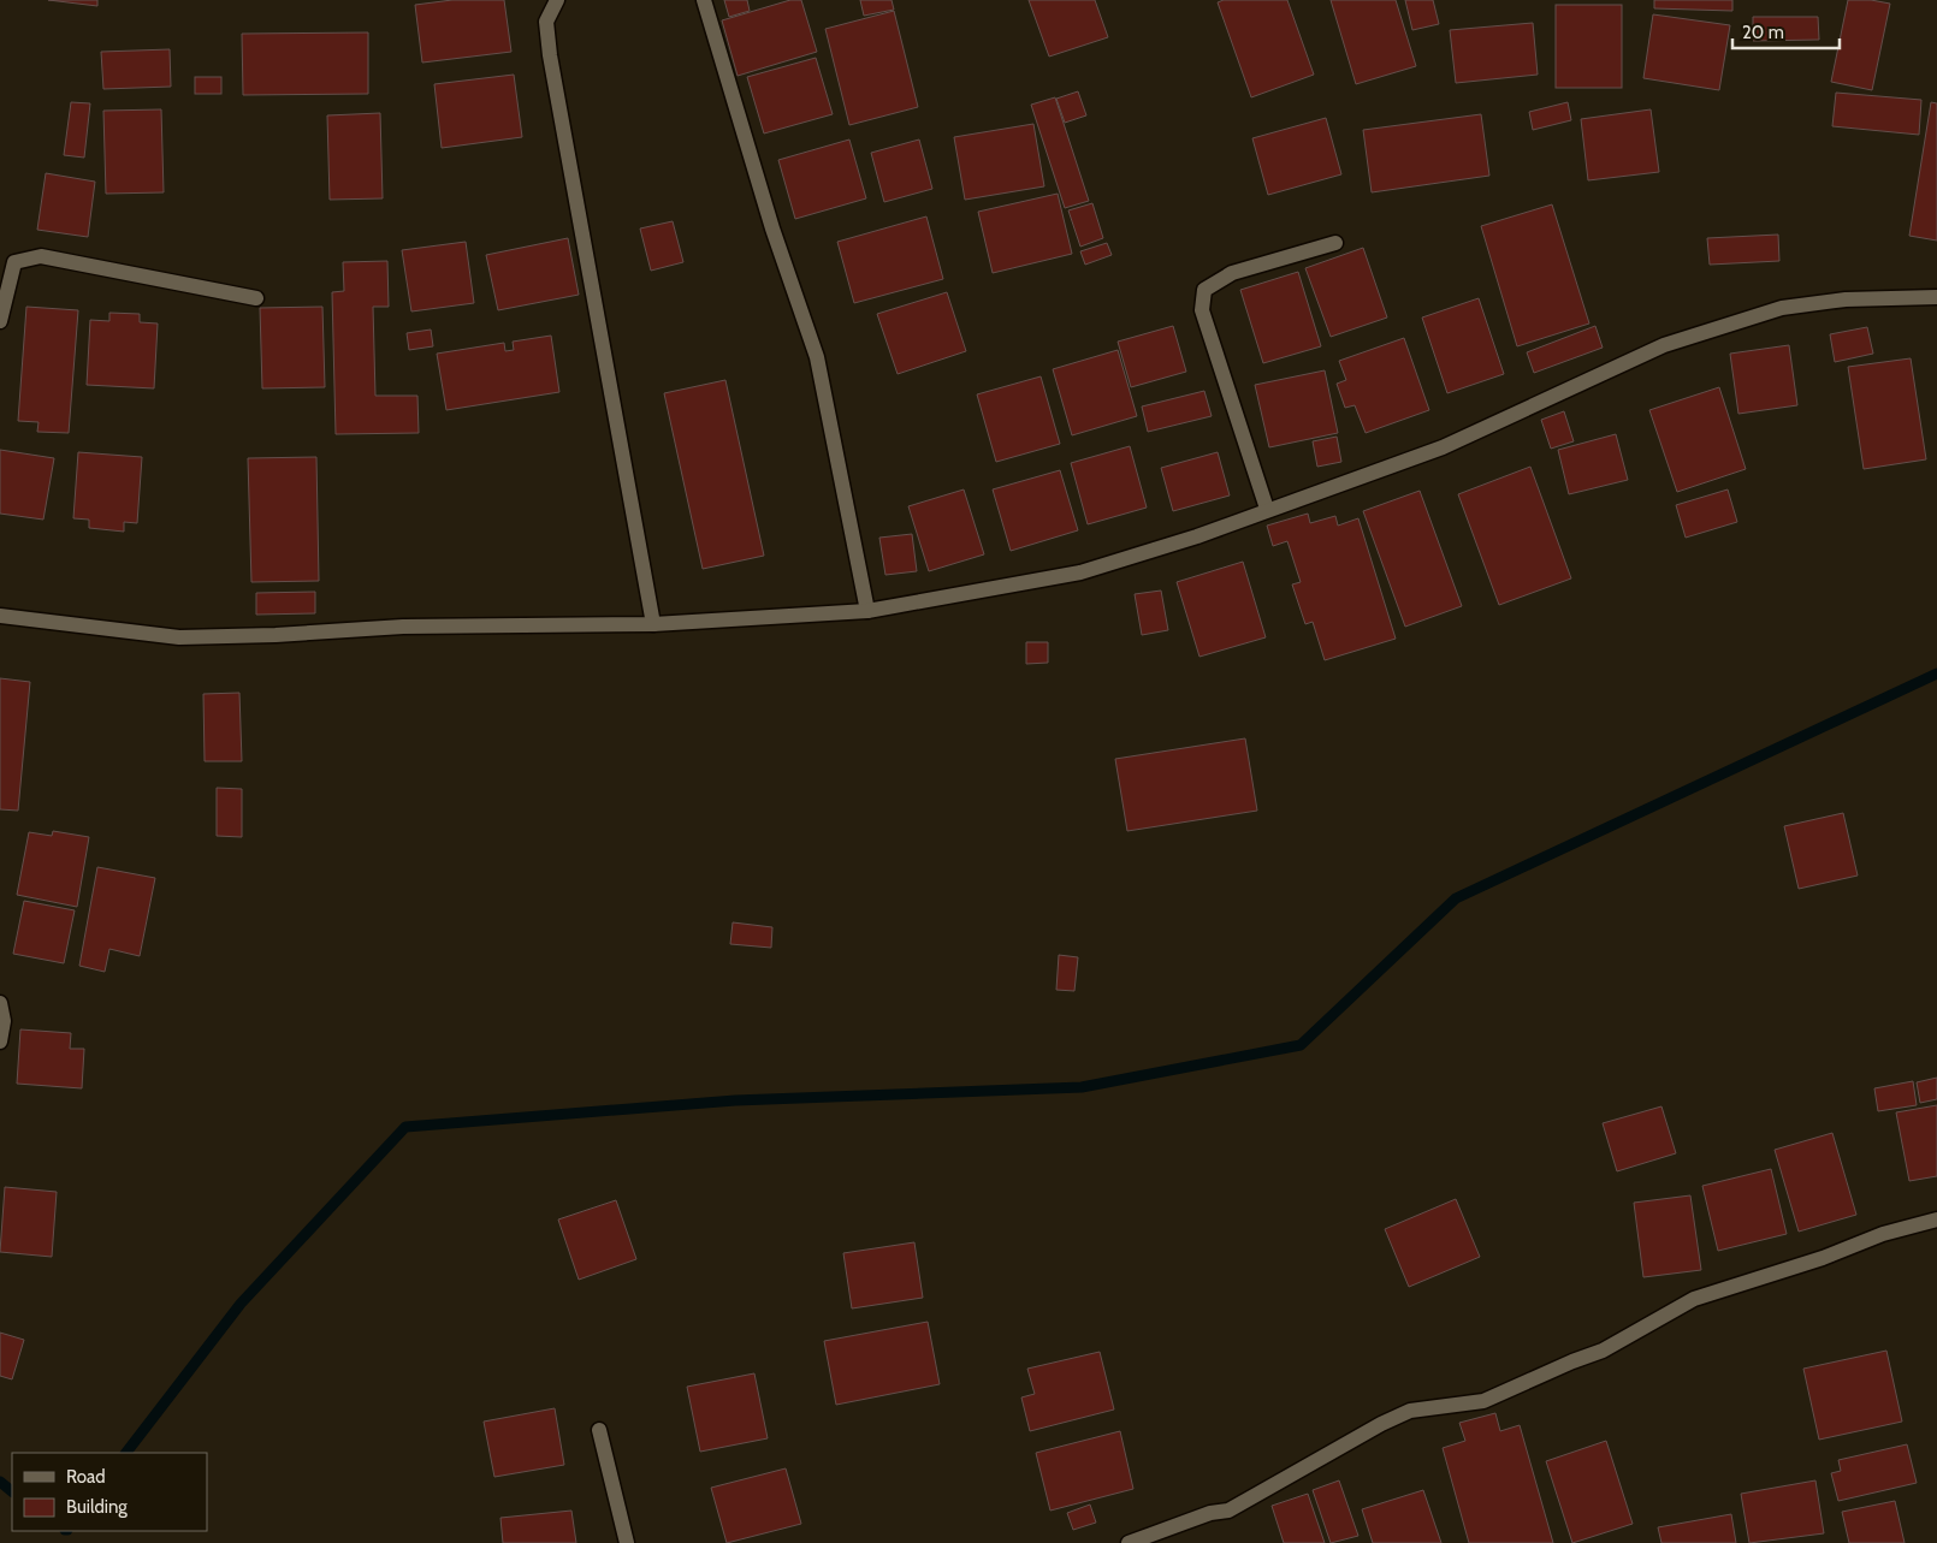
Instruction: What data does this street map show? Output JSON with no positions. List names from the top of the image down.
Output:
{
  "legend": ["Road", "Building"],
  "scale_bar": "20 m"
}
